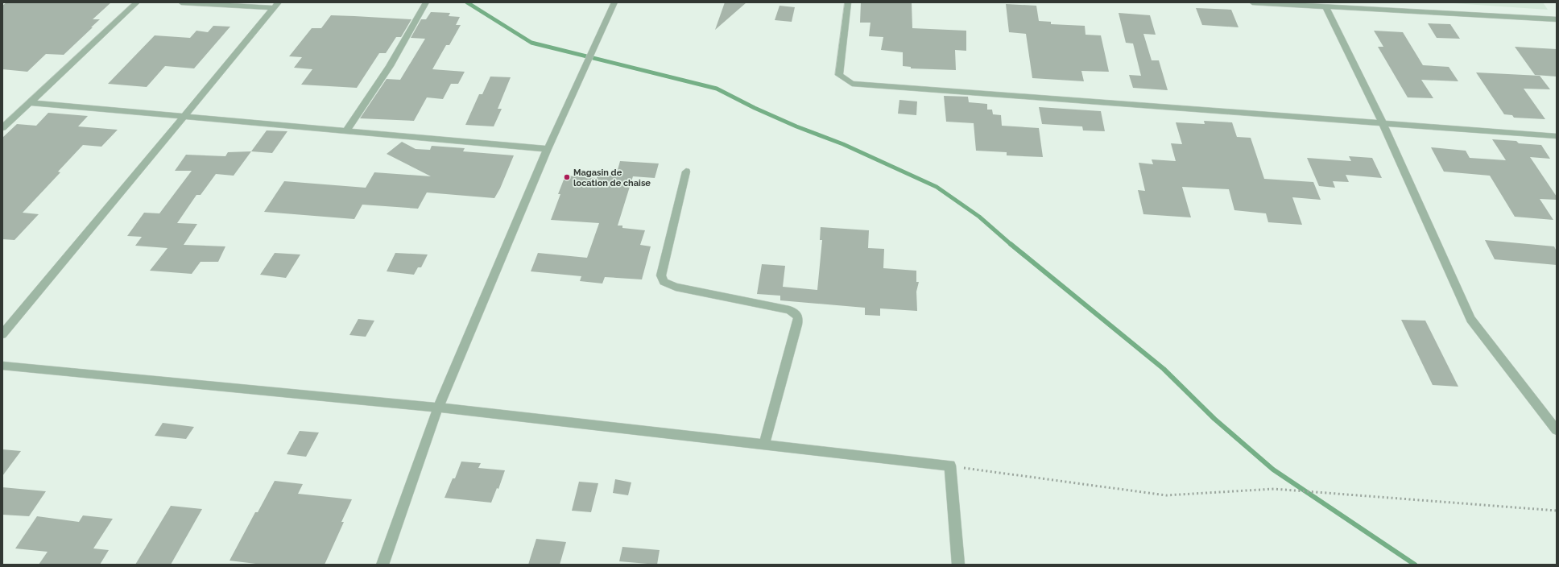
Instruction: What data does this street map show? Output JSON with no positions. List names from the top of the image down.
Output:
{
  "places": ["Magasin de location de chaise"]
}
